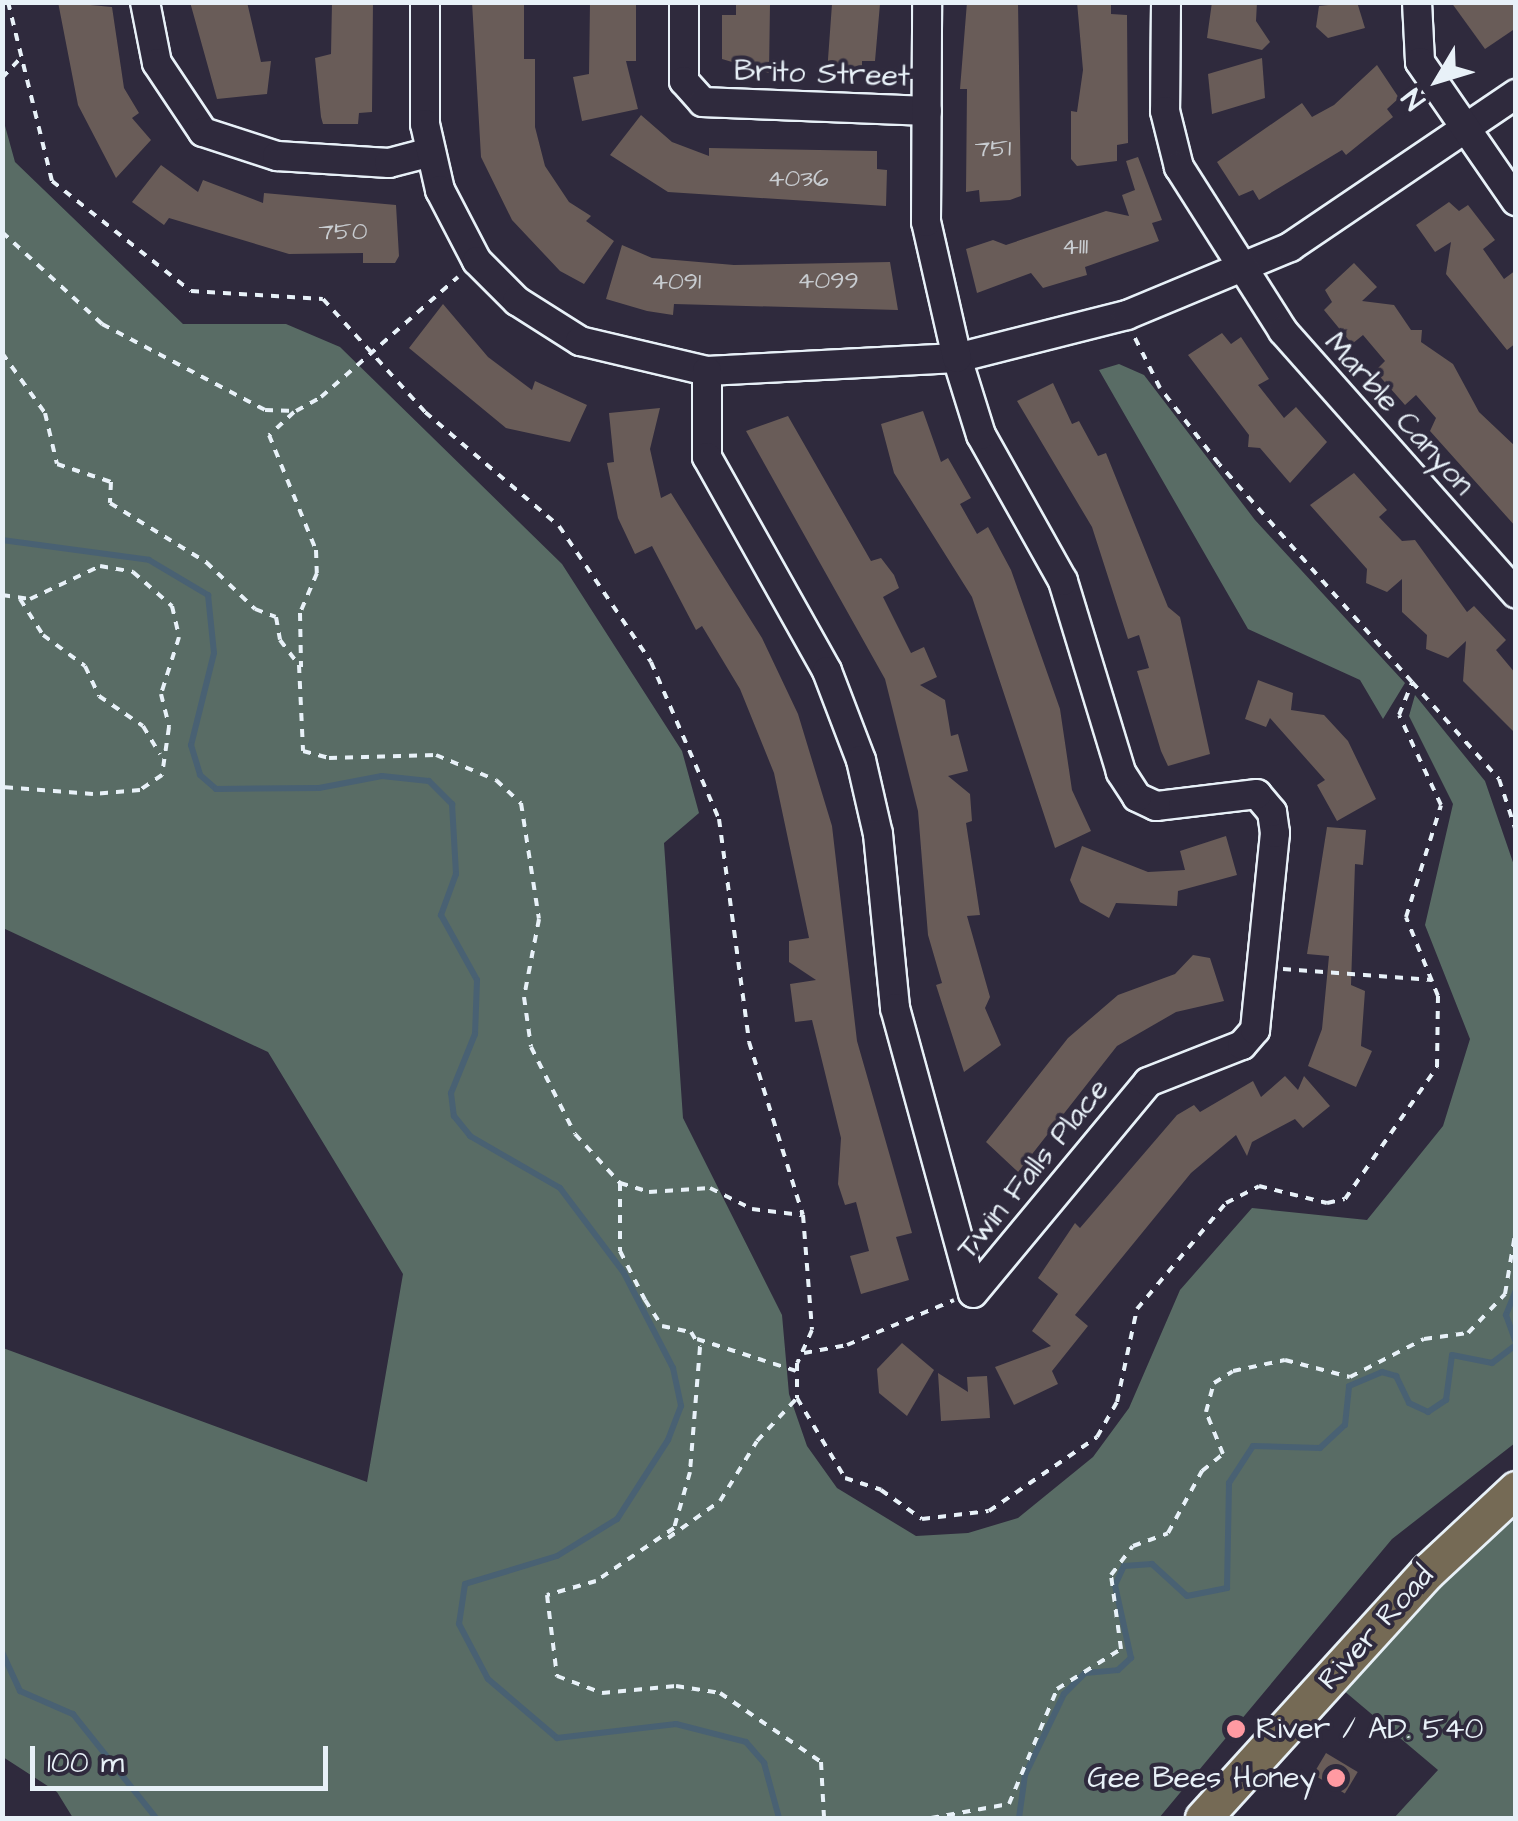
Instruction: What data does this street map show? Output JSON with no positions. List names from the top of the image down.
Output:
{
  "streets": {
    "main road": ["River Road"],
    "street": ["Brito Street", "Marble Canyon", "Twin Falls Place"]
  },
  "places": ["River / AD. 540", "Gee Bees Honey"],
  "house_numbers": [
    "751",
    "4036",
    "750",
    "4111",
    "4099",
    "4091"
  ],
  "scale_bar": "100 m",
  "north": "bottom left"
}
